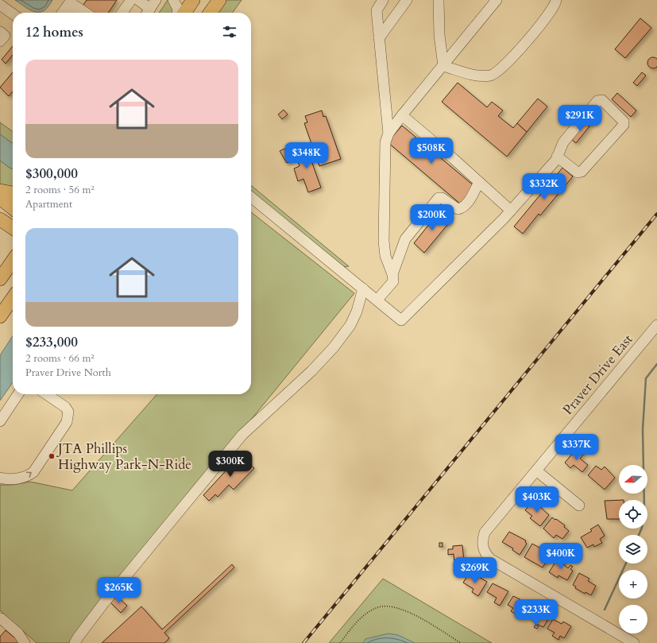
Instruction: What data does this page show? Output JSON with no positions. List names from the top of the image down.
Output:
{
  "streets": {
    "street": ["Praver Drive East"]
  },
  "places": ["JTA Phillips Highway Park-N-Ride"],
  "north": "left",
  "page": {
    "heading": "12 homes",
    "list": [
      {
        "name": "$300,000",
        "note": "2 rooms · 56 m² · Apartment"
      },
      {
        "name": "$233,000",
        "note": "2 rooms · 66 m² · Praver Drive North"
      }
    ],
    "price": [
      "$291K",
      "$508K",
      "$348K",
      "$332K",
      "$200K",
      "$337K",
      "$300K",
      "$403K",
      "$400K",
      "$269K",
      "$265K",
      "$233K"
    ],
    "map_buttons": ["+", "−"]
  }
}
